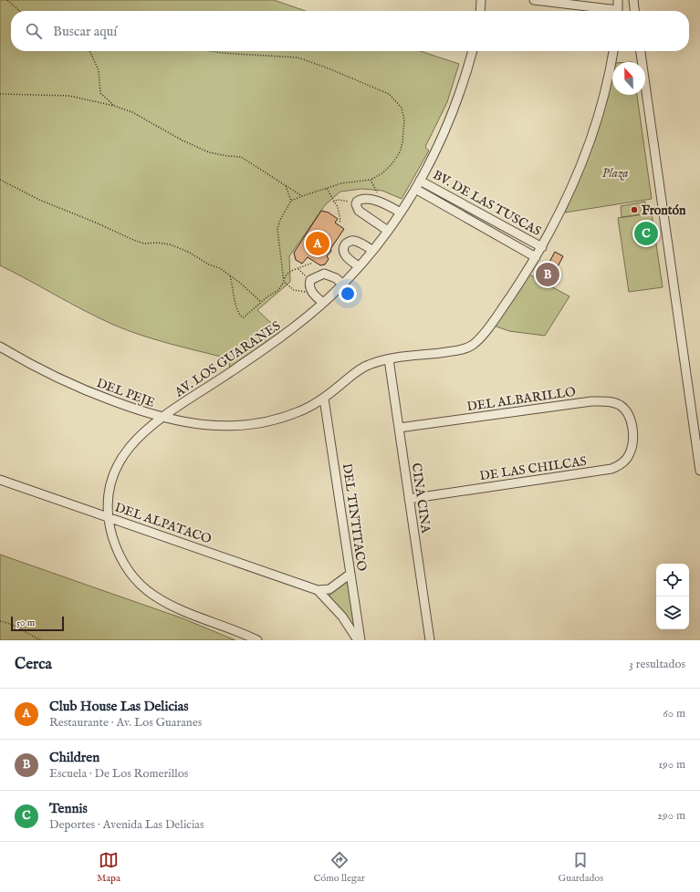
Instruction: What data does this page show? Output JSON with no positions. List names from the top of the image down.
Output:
{
  "streets": {
    "street": [
      "BV. DE LAS TUSCAS",
      "AV. LOS GUARANES",
      "DEL PEJE",
      "DEL ALBARILLO",
      "DE LAS CHILCAS",
      "CINA CINA",
      "DEL TINTITACO",
      "DEL ALPATACO"
    ]
  },
  "crossings": [
    ["BV. DE LAS TUSCAS", "AV. LOS GUARANES"],
    ["BV. DE LAS TUSCAS", "DEL PEJE"],
    ["AV. LOS GUARANES", "DEL PEJE"],
    ["AV. LOS GUARANES", "DEL ALPATACO"],
    ["DEL PEJE", "CINA CINA"],
    ["DEL PEJE", "DEL TINTITACO"],
    ["DEL ALBARILLO", "DE LAS CHILCAS"],
    ["DEL ALBARILLO", "CINA CINA"],
    ["DE LAS CHILCAS", "CINA CINA"],
    ["DEL TINTITACO", "DEL ALPATACO"]
  ],
  "parks": ["Plaza"],
  "places": ["Frontón"],
  "scale_bar": "50 m",
  "north": "top",
  "page": {
    "search": "Buscar aquí",
    "pins": ["C", "A", "B"],
    "scale": "50 m",
    "heading": ["Cerca", "3 resultados"],
    "list": [
      {
        "mark": "A",
        "name": "Club House Las Delicias",
        "note": "Restaurante · Av. Los Guaranes",
        "value": "60 m"
      },
      {
        "mark": "B",
        "name": "Children",
        "note": "Escuela · De Los Romerillos",
        "value": "190 m"
      },
      {
        "mark": "C",
        "name": "Tennis",
        "note": "Deportes · Avenida Las Delicias",
        "value": "290 m"
      }
    ],
    "nav": ["Mapa", "Cómo llegar", "Guardados"]
  }
}
